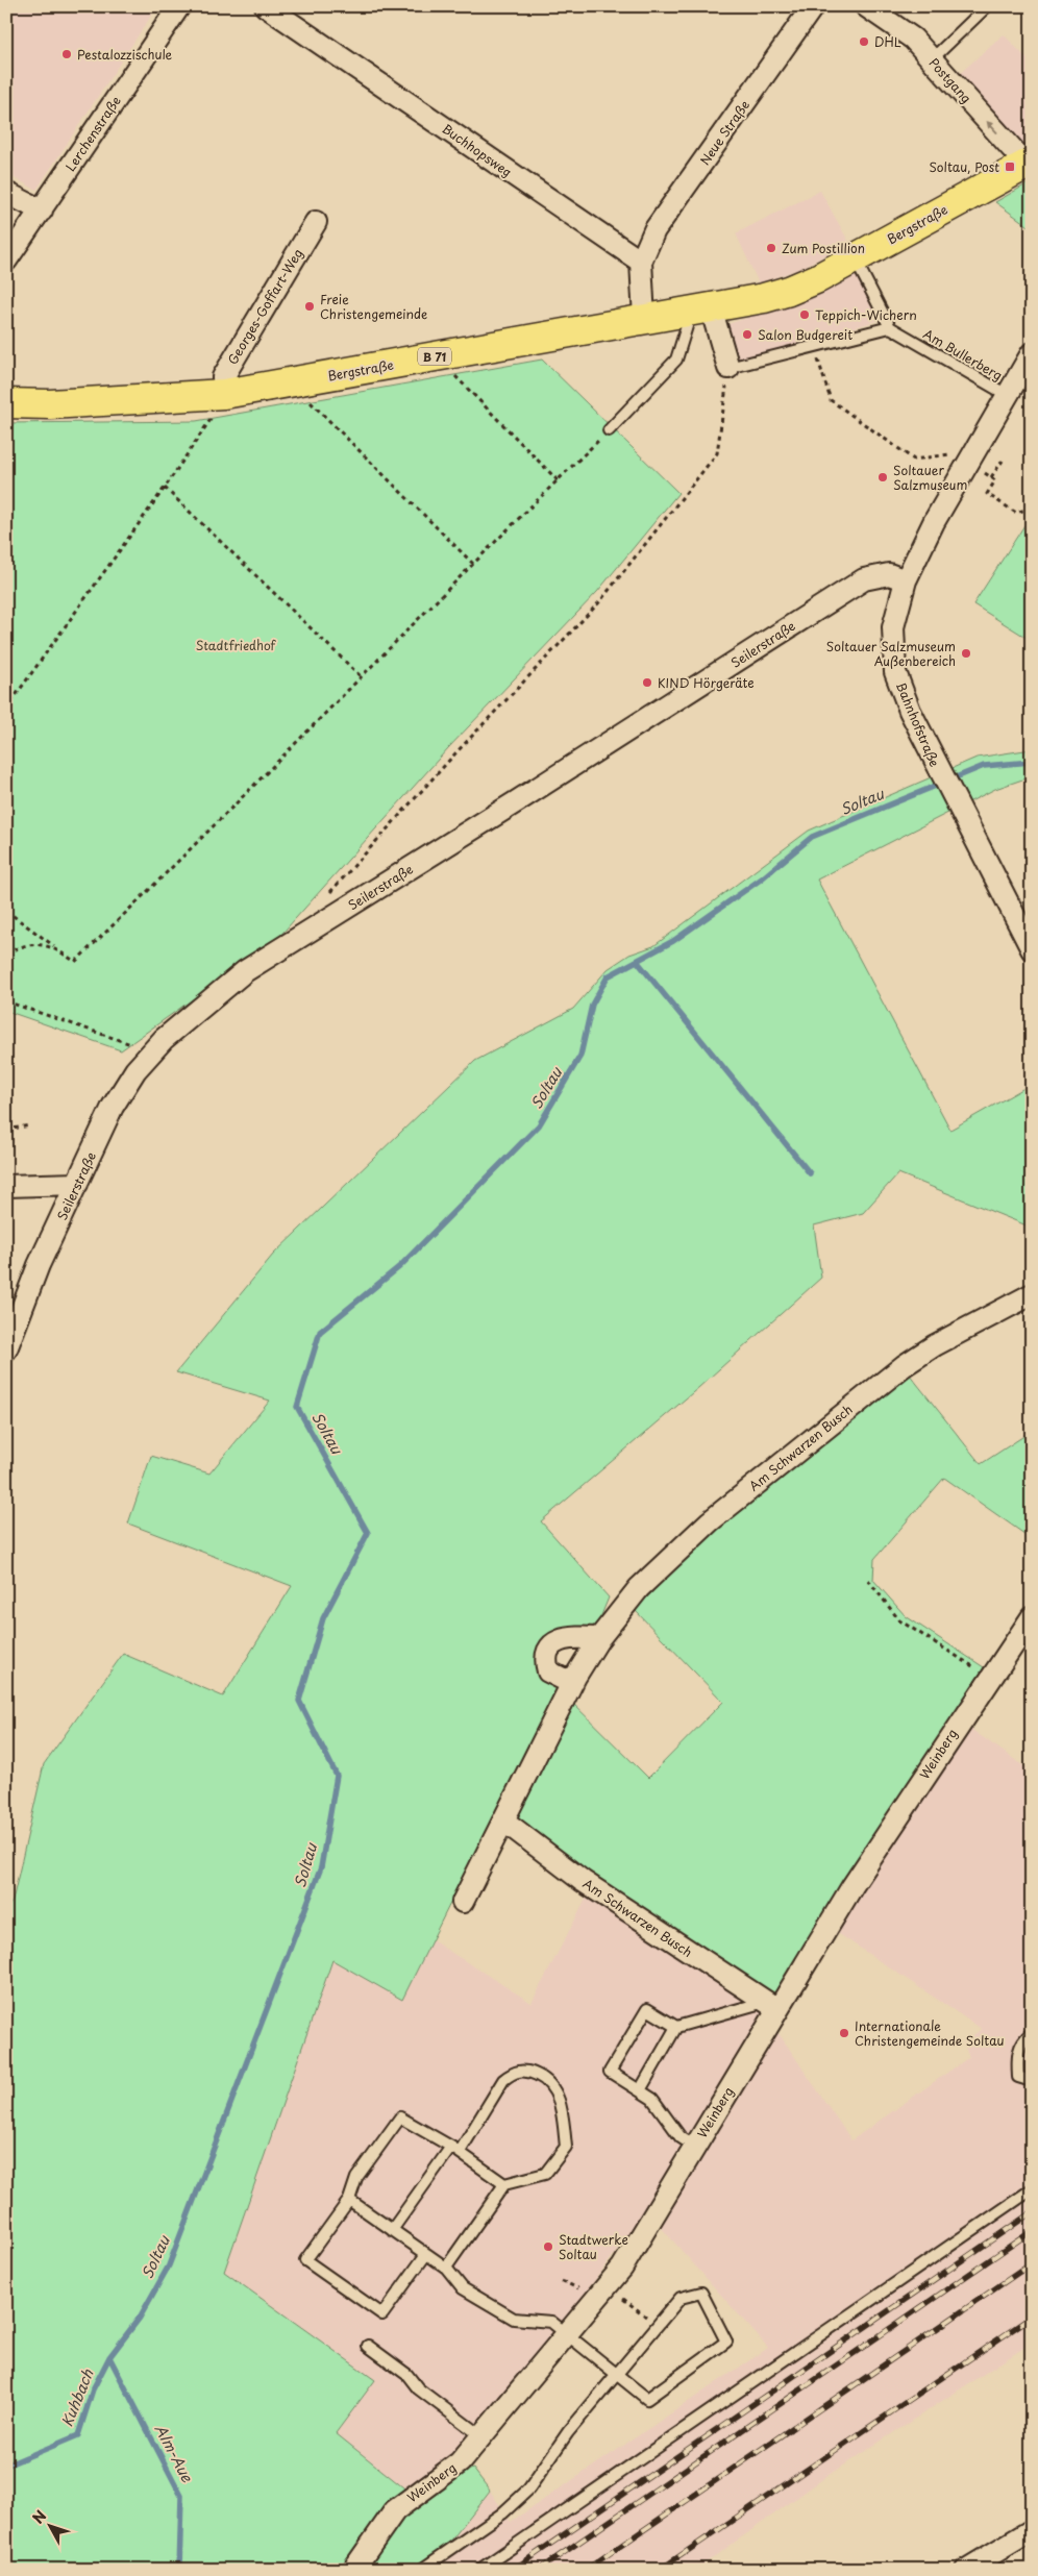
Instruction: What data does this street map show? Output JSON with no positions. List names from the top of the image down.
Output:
{
  "streets": {
    "main road": ["Bergstraße", "B 71"],
    "street": [
      "Postgang",
      "Neue Straße",
      "Lerchenstraße",
      "Buchhopsweg",
      "Georges-Goffart-Weg",
      "Seilerstraße",
      "Bahnhofstraße",
      "Am Schwarzen Busch",
      "Weinberg"
    ],
    "lane": ["Am Bullerberg"]
  },
  "crossings": [
    ["Postgang", "Bergstraße"],
    ["Neue Straße", "Buchhopsweg"],
    ["Bergstraße", "Georges-Goffart-Weg"],
    ["Am Bullerberg", "Bahnhofstraße"],
    ["Seilerstraße", "Bahnhofstraße"],
    ["Am Schwarzen Busch", "Weinberg"]
  ],
  "one_way": ["Postgang"],
  "water": ["Soltau", "Kuhbach", "Alm-Aue"],
  "parks": ["Stadtfriedhof"],
  "places": {
    "other": [
      "DHL",
      "Pestalozzischule",
      "Zum Postillion",
      "Freie Christengemeinde",
      "Teppich-Wichern",
      "Salon Budgereit",
      "Soltauer Salzmuseum",
      "Soltauer Salzmuseum Außenbereich",
      "KIND Hörgeräte",
      "Internationale Christengemeinde Soltau",
      "Stadtwerke Soltau"
    ],
    "transit": ["Soltau, Post"]
  },
  "north": "top left"
}
